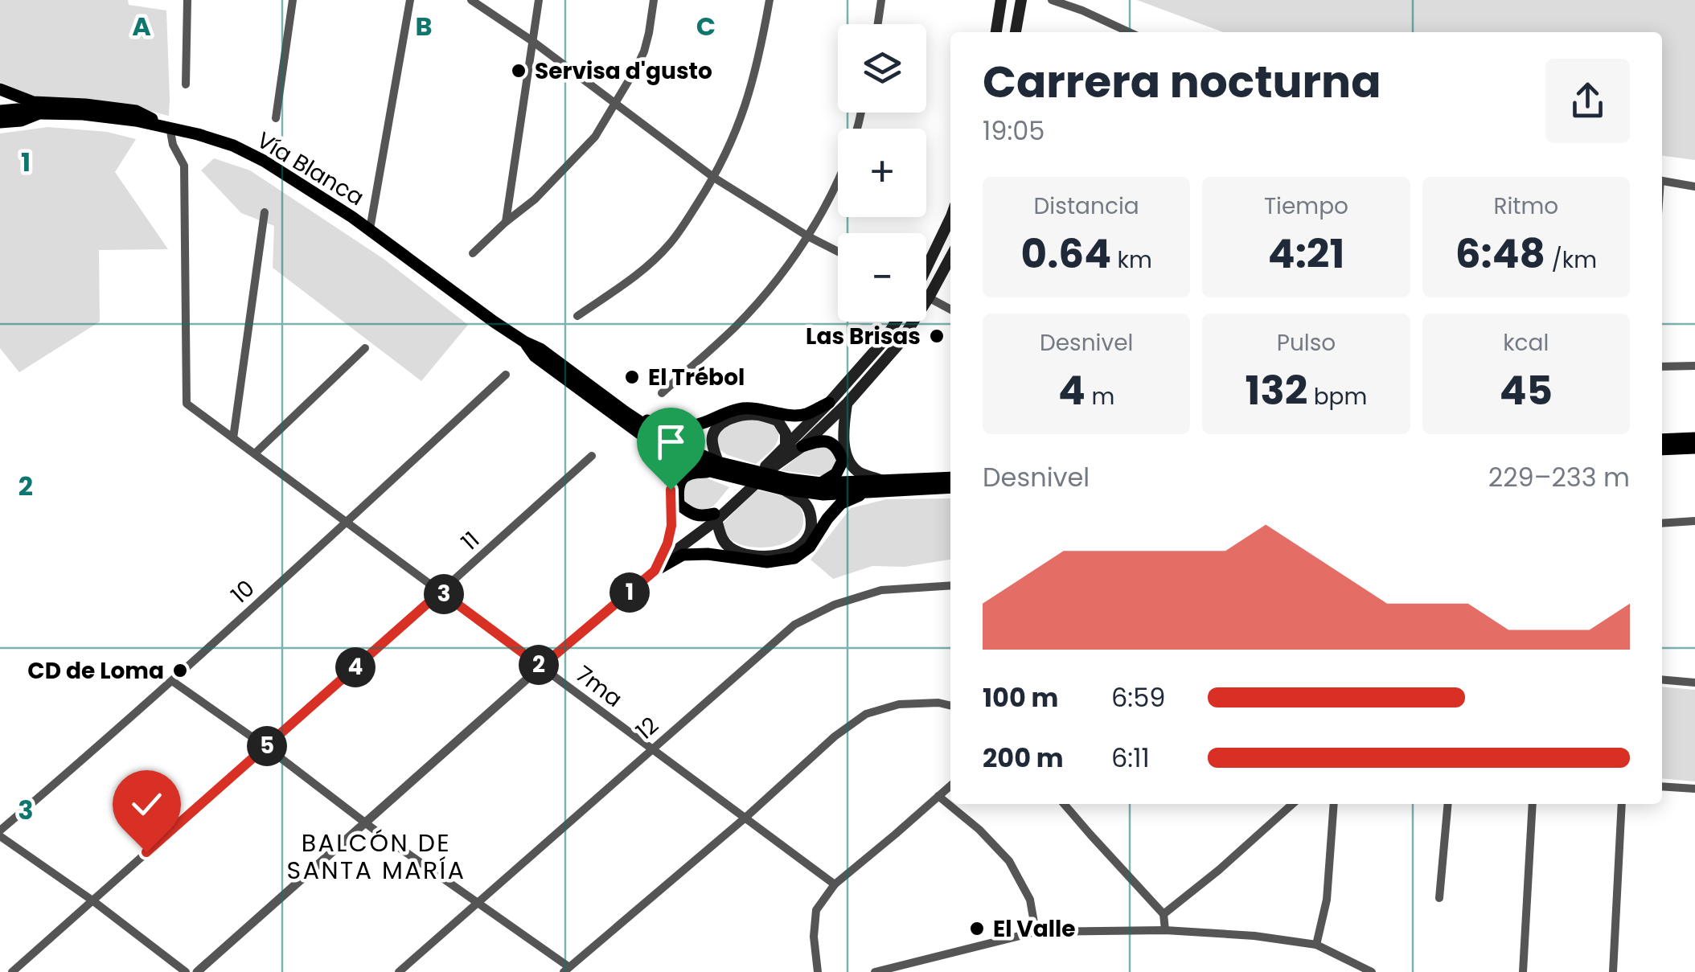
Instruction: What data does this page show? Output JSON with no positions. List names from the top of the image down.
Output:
{
  "streets": {
    "highway": ["Vía Blanca"],
    "street": [
      "11",
      "10",
      "7ma",
      "12"
    ]
  },
  "crossings": [
    ["Vía Blanca", "7ma"],
    ["11", "7ma"],
    ["10", "7ma"],
    ["7ma", "12"]
  ],
  "districts": ["BALCÓN DE SANTA MARÍA"],
  "places": [
    "Servisa d'gusto",
    "Las Brisas",
    "El Trébol",
    "CD de Loma",
    "El Valle"
  ],
  "page": {
    "map_buttons": ["+", "−"],
    "heading": ["Carrera nocturna", "19:05"],
    "stats": [
      ["Distancia", "0.64 km"],
      ["Tiempo", "4:21"],
      ["Ritmo", "6:48 /km"],
      ["Desnivel", "4 m"],
      ["Pulso", "132 bpm"],
      ["kcal", "45"]
    ],
    "chart": ["Desnivel", "229–233 m"],
    "pins": [
      "1",
      "3",
      "2",
      "4",
      "5"
    ],
    "list": [
      {
        "name": "100 m",
        "note": "6:59"
      },
      {
        "name": "200 m",
        "note": "6:11"
      }
    ]
  },
  "grid": {
    "columns": ["A", "B", "C"],
    "rows": ["1", "2", "3"]
  }
}
